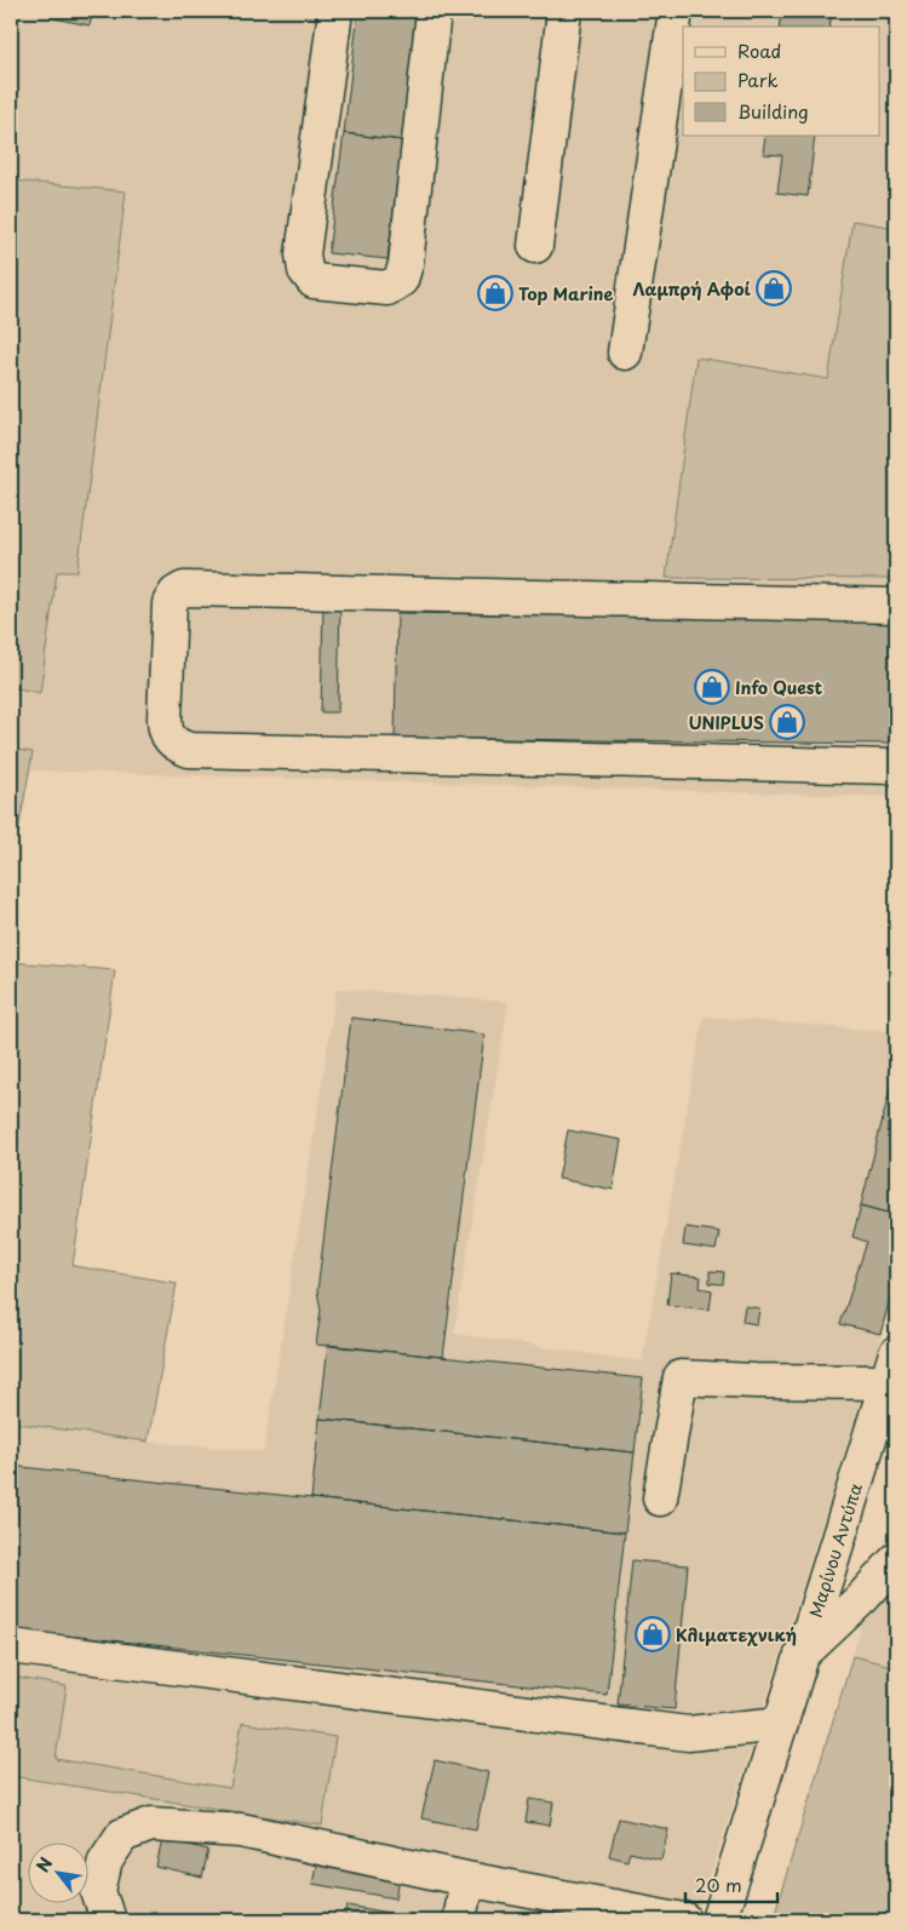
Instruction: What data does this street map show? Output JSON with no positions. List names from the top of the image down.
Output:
{
  "streets": {
    "main road": ["Μαρίνου Αντύπα"]
  },
  "places": {
    "shop": [
      "Λαμπρή Αφοί",
      "Top Marine",
      "Info Quest",
      "UNIPLUS",
      "Κλιματεχνική"
    ]
  },
  "legend": ["Road", "Park", "Building"],
  "scale_bar": "20 m",
  "north": "top left"
}
